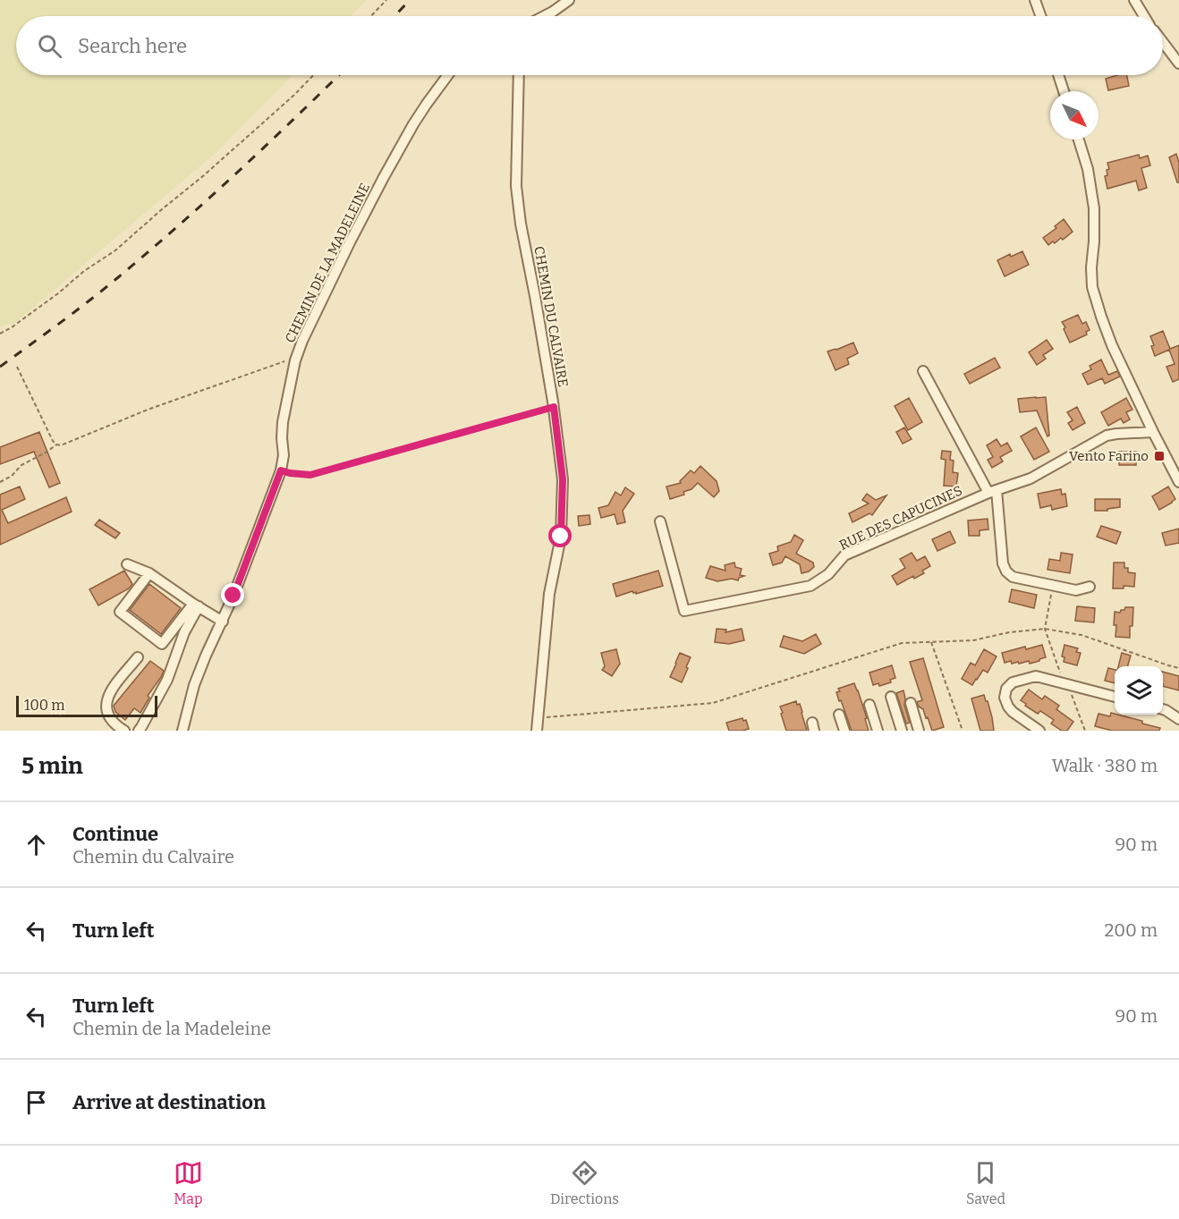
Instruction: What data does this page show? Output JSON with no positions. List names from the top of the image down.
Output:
{
  "streets": {
    "street": ["CHEMIN DE LA MADELEINE", "CHEMIN DU CALVAIRE", "RUE DES CAPUCINES"]
  },
  "places": {
    "transit": ["Vento Farino"]
  },
  "scale_bar": "100 m",
  "north": "bottom right",
  "page": {
    "search": "Search here",
    "scale": "100 m",
    "heading": ["5 min", "Walk · 380 m"],
    "list": [
      ["Continue", "Chemin du Calvaire", "90 m"],
      ["Turn left", "200 m"],
      ["Turn left", "Chemin de la Madeleine", "90 m"],
      "Arrive at destination"
    ],
    "nav": ["Map", "Directions", "Saved"]
  }
}
